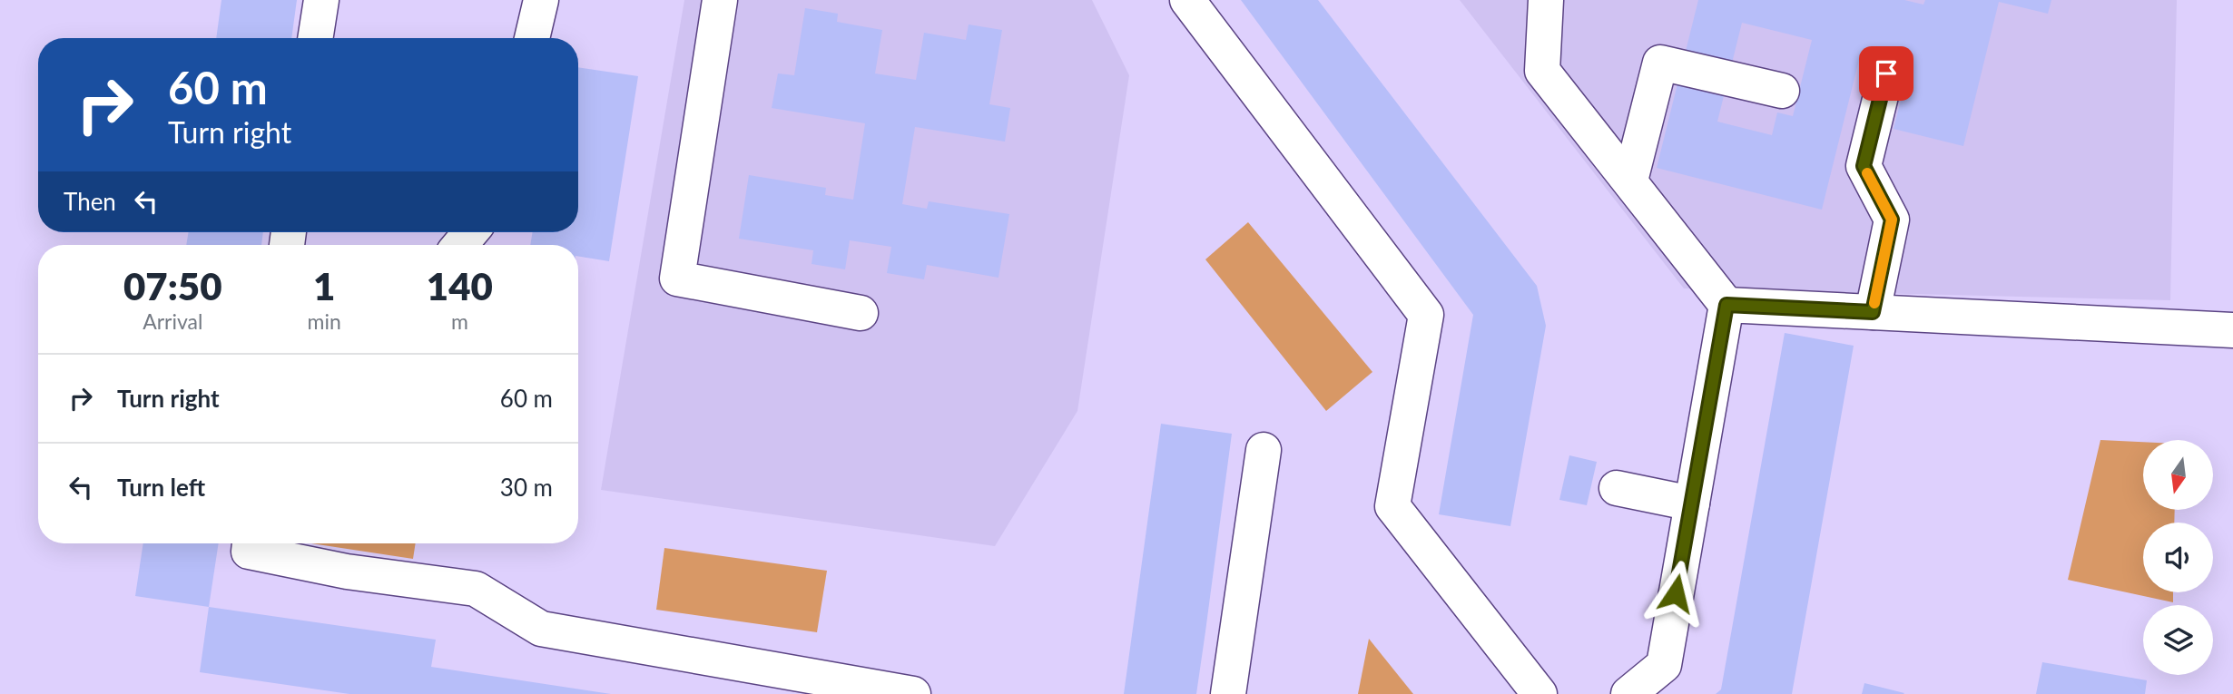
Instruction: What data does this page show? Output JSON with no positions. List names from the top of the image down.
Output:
{
  "north": "bottom",
  "page": {
    "turn": ["60 m", "Turn right"],
    "then": "Then",
    "eta": [
      "07:50",
      "Arrival",
      "1",
      "min",
      "140",
      "m"
    ],
    "list": [
      {
        "name": "Turn right",
        "value": "60 m"
      },
      {
        "name": "Turn left",
        "value": "30 m"
      }
    ]
  }
}
